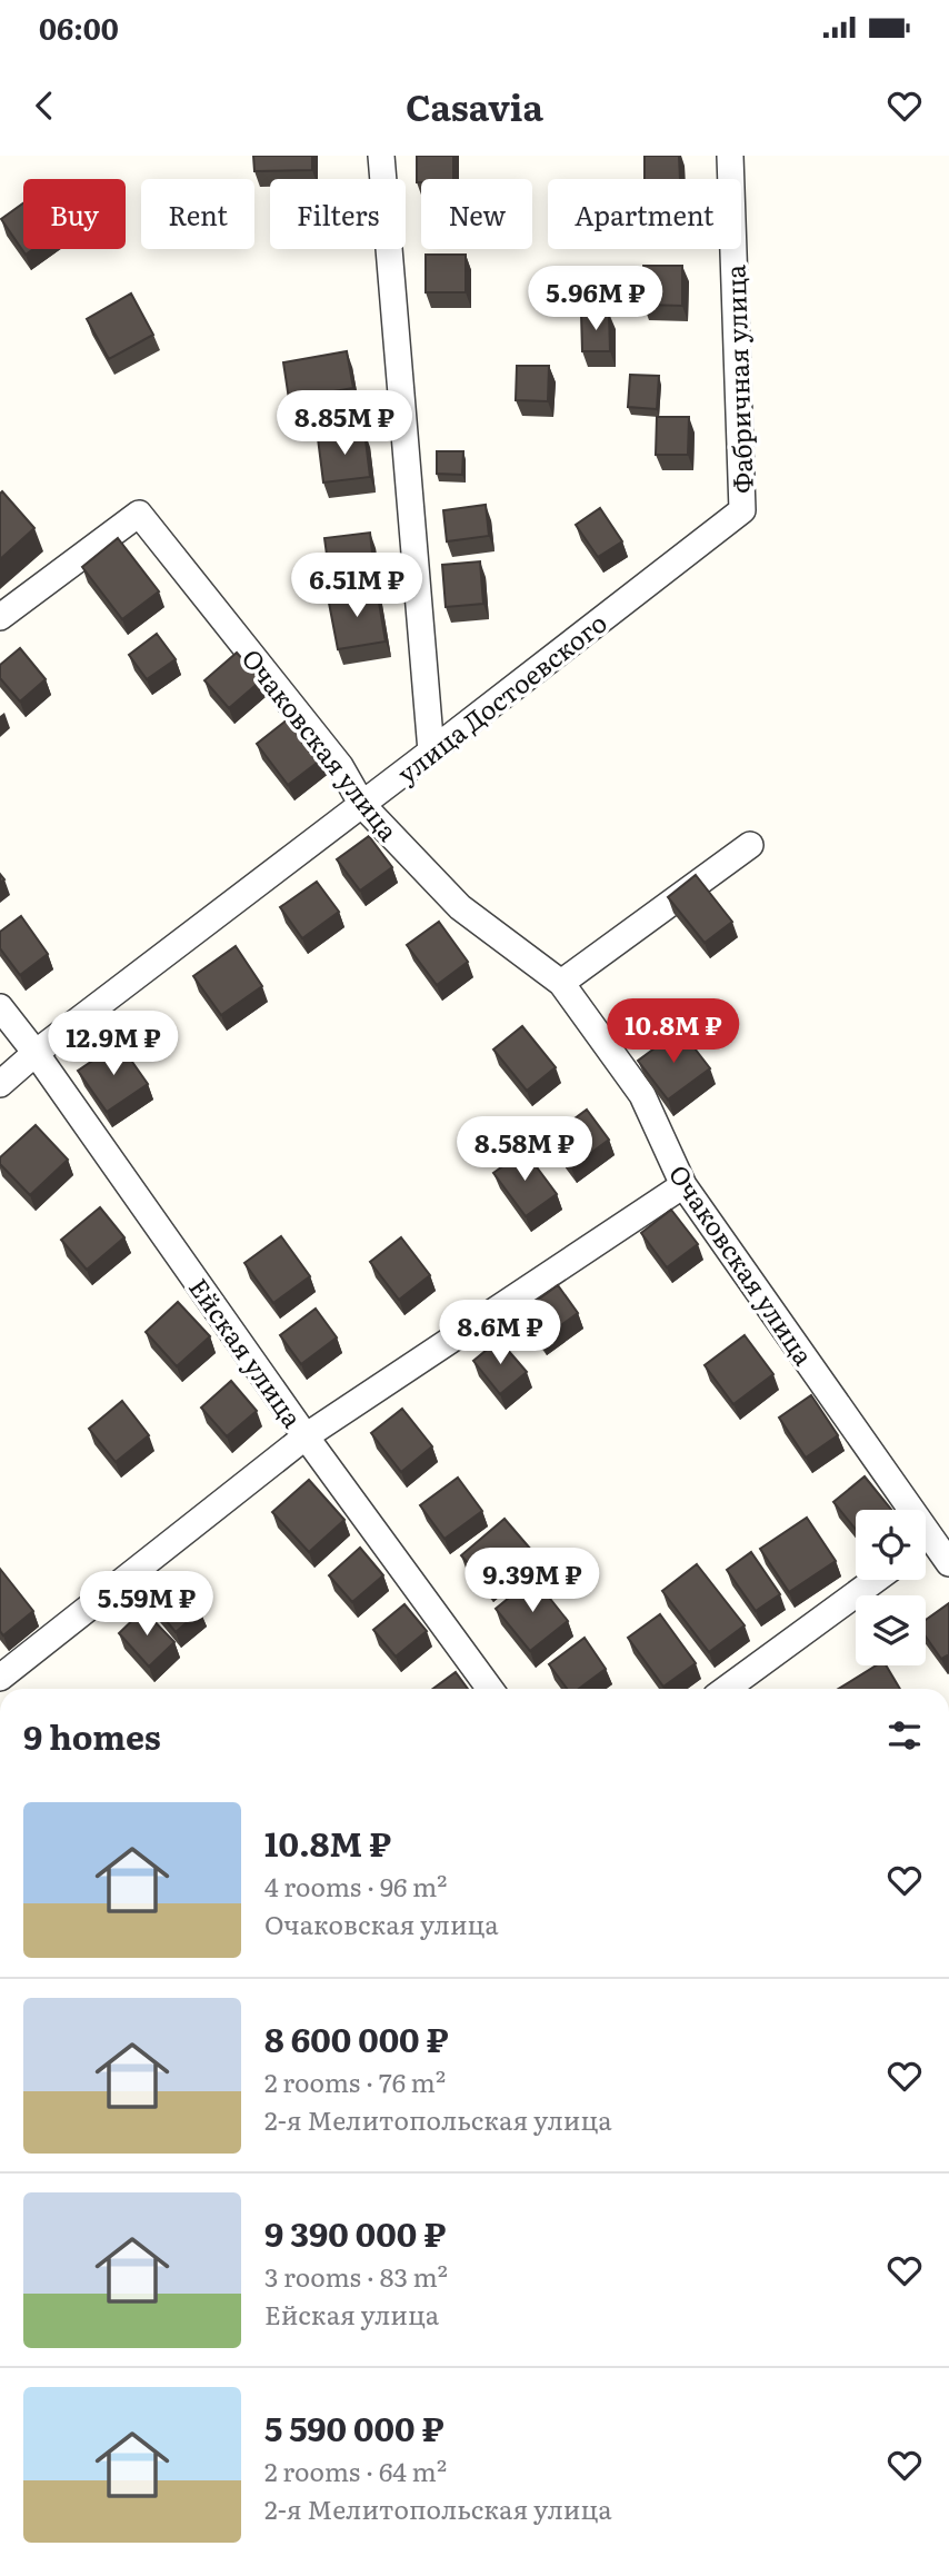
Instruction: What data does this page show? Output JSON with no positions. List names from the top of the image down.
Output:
{
  "streets": {
    "street": [
      "Фабричная улица",
      "улица Достоевского",
      "Очаковская улица",
      "Ейская улица"
    ]
  },
  "crossings": [
    ["Фабричная улица", "улица Достоевского"],
    ["улица Достоевского", "Очаковская улица"],
    ["улица Достоевского", "Ейская улица"]
  ],
  "page": {
    "status": "06:00",
    "header": "Casavia",
    "chip": [
      "Buy",
      "Rent",
      "Filters",
      "New",
      "Apartment"
    ],
    "price": [
      "5.96M ₽",
      "8.85M ₽",
      "6.51M ₽",
      "10.8M ₽",
      "12.9M ₽",
      "8.58M ₽",
      "8.6M ₽",
      "9.39M ₽",
      "5.59M ₽"
    ],
    "heading": "9 homes",
    "list": [
      {
        "name": "10.8M ₽",
        "note": "4 rooms · 96 m² · Очаковская улица"
      },
      {
        "name": "8 600 000 ₽",
        "note": "2 rooms · 76 m² · 2-я Мелитопольская улица"
      },
      {
        "name": "9 390 000 ₽",
        "note": "3 rooms · 83 m² · Ейская улица"
      },
      {
        "name": "5 590 000 ₽",
        "note": "2 rooms · 64 m² · 2-я Мелитопольская улица"
      }
    ]
  }
}
